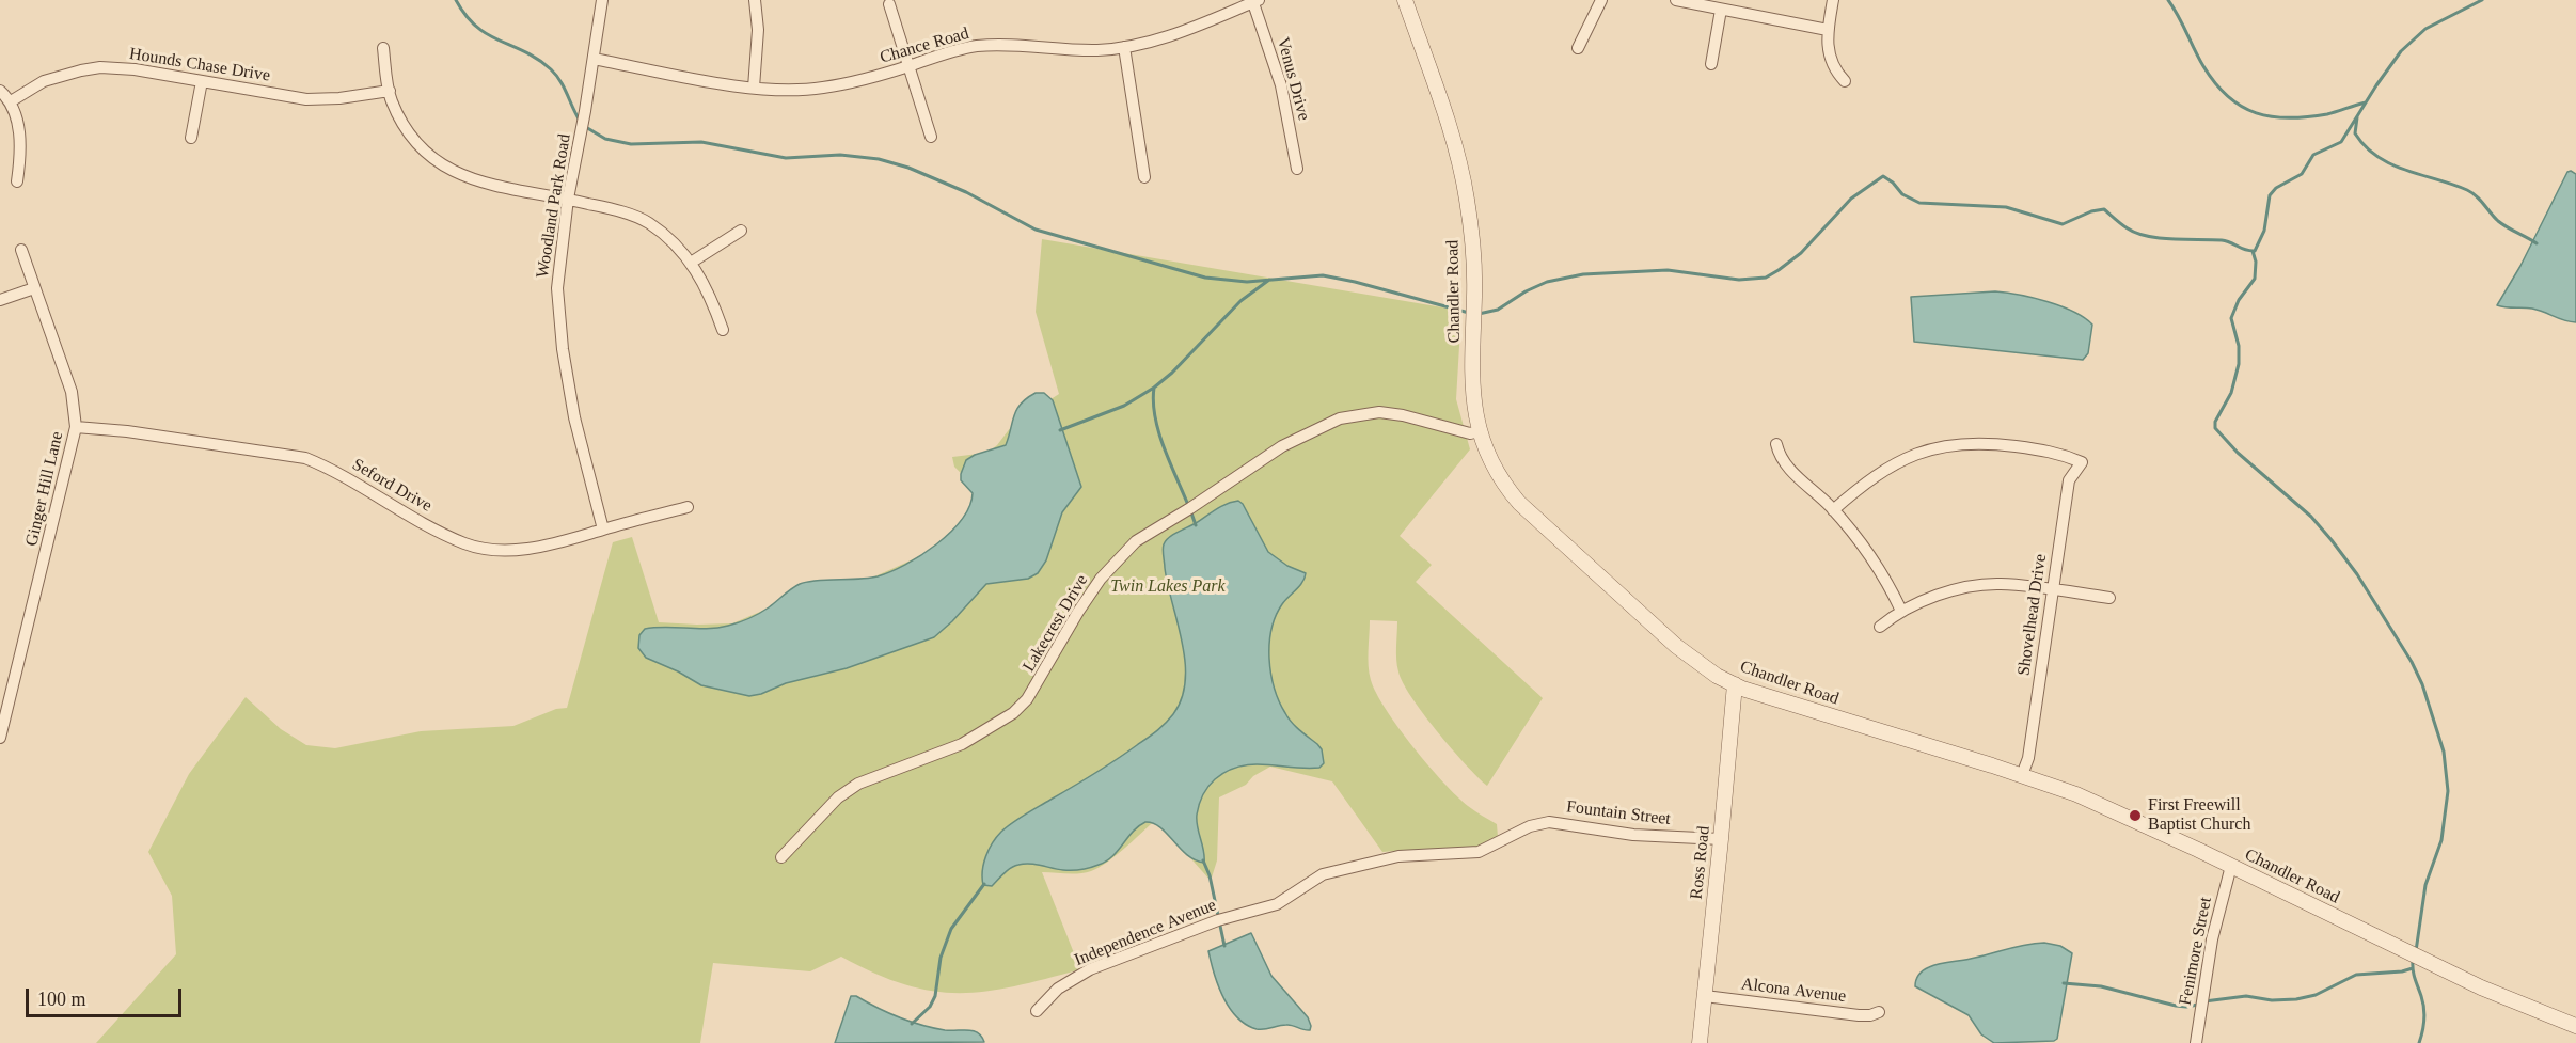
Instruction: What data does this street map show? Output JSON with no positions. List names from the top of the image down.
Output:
{
  "streets": {
    "street": [
      "Chance Road",
      "Hounds Chase Drive",
      "Venus Drive",
      "Woodland Park Road",
      "Chandler Road",
      "Seford Drive",
      "Ginger Hill Lane",
      "Shovelhead Drive",
      "Lakecrest Drive",
      "Fountain Street",
      "Ross Road",
      "Independence Avenue",
      "Fenimore Street",
      "Alcona Avenue"
    ]
  },
  "crossings": [
    ["Chance Road", "Venus Drive"],
    ["Chance Road", "Woodland Park Road"],
    ["Woodland Park Road", "Seford Drive"],
    ["Chandler Road", "Shovelhead Drive"],
    ["Chandler Road", "Lakecrest Drive"],
    ["Chandler Road", "Ross Road"],
    ["Chandler Road", "Fenimore Street"],
    ["Seford Drive", "Ginger Hill Lane"],
    ["Fountain Street", "Ross Road"],
    ["Fountain Street", "Independence Avenue"],
    ["Ross Road", "Alcona Avenue"]
  ],
  "parks": ["Twin Lakes Park"],
  "places": ["First Freewill Baptist Church"],
  "scale_bar": "100 m"
}
